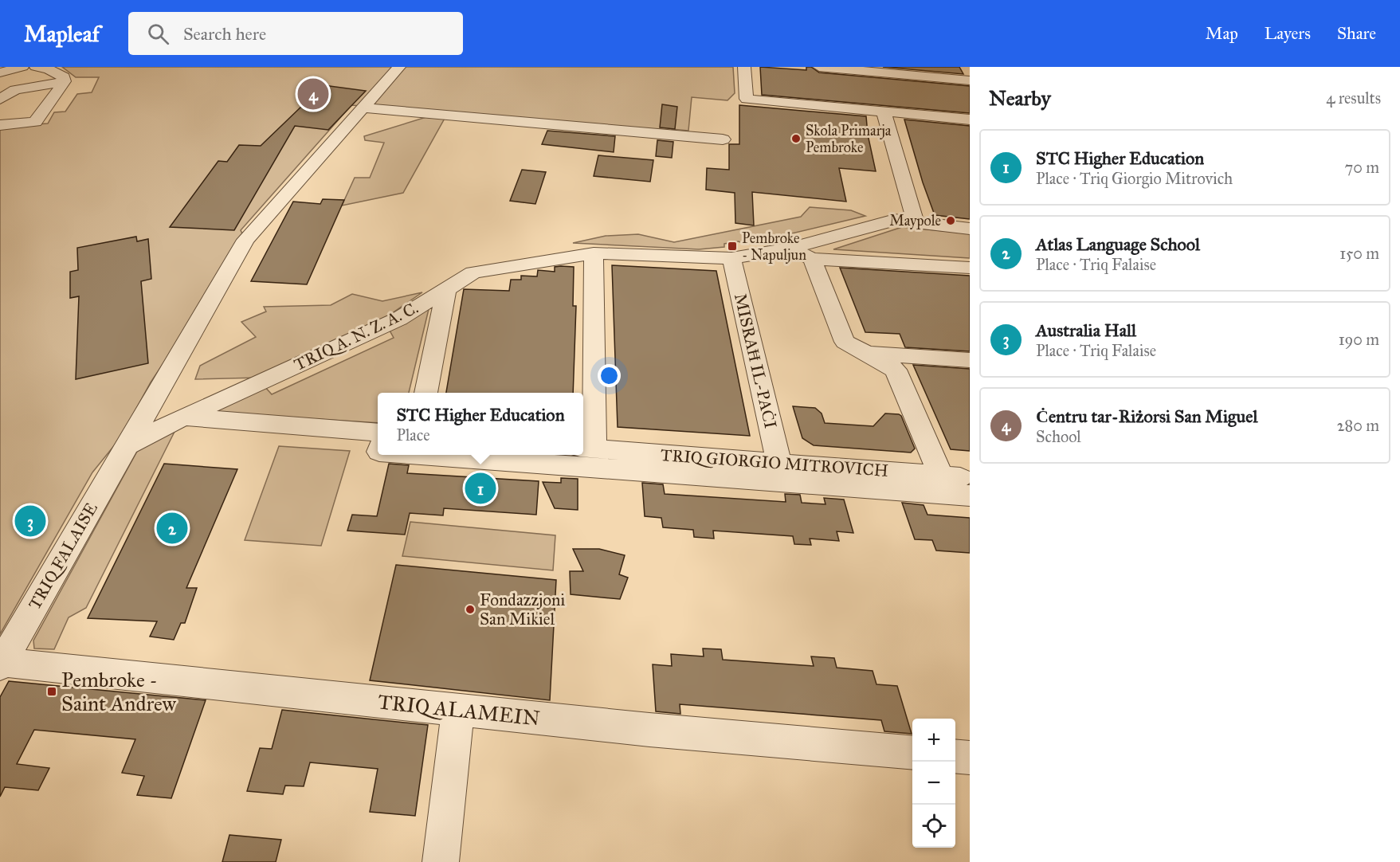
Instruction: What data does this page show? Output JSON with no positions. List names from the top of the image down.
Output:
{
  "streets": {
    "street": [
      "TRIQ A. N. Z. A. C.",
      "MISRAĦ IL-PAĊI",
      "TRIQ GIORGIO MITROVICH",
      "TRIQ FALAISE",
      "TRIQ ALAMEIN"
    ]
  },
  "crossings": [
    ["TRIQ A. N. Z. A. C.", "MISRAĦ IL-PAĊI"],
    ["TRIQ A. N. Z. A. C.", "TRIQ FALAISE"],
    ["MISRAĦ IL-PAĊI", "TRIQ GIORGIO MITROVICH"],
    ["TRIQ FALAISE", "TRIQ ALAMEIN"]
  ],
  "places": {
    "other": ["Skola Primarja Pembroke", "Maypole", "Fondazzjoni San Mikiel"],
    "transit": ["Pembroke - Napuljun", "Pembroke - Saint Andrew"]
  },
  "page": {
    "header": "Mapleaf",
    "search": "Search here",
    "nav": ["Map", "Layers", "Share"],
    "heading": ["Nearby", "4 results"],
    "pins": [
      "4",
      "1",
      "3",
      "2"
    ],
    "list": [
      {
        "mark": "1",
        "name": "STC Higher Education",
        "note": "Place · Triq Giorgio Mitrovich",
        "value": "70 m"
      },
      {
        "mark": "2",
        "name": "Atlas Language School",
        "note": "Place · Triq Falaise",
        "value": "150 m"
      },
      {
        "mark": "3",
        "name": "Australia Hall",
        "note": "Place · Triq Falaise",
        "value": "190 m"
      },
      {
        "mark": "4",
        "name": "Ċentru tar-Riżorsi San Miguel",
        "note": "School",
        "value": "280 m"
      }
    ],
    "popup": ["STC Higher Education", "Place"],
    "map_buttons": ["+", "−"]
  }
}
